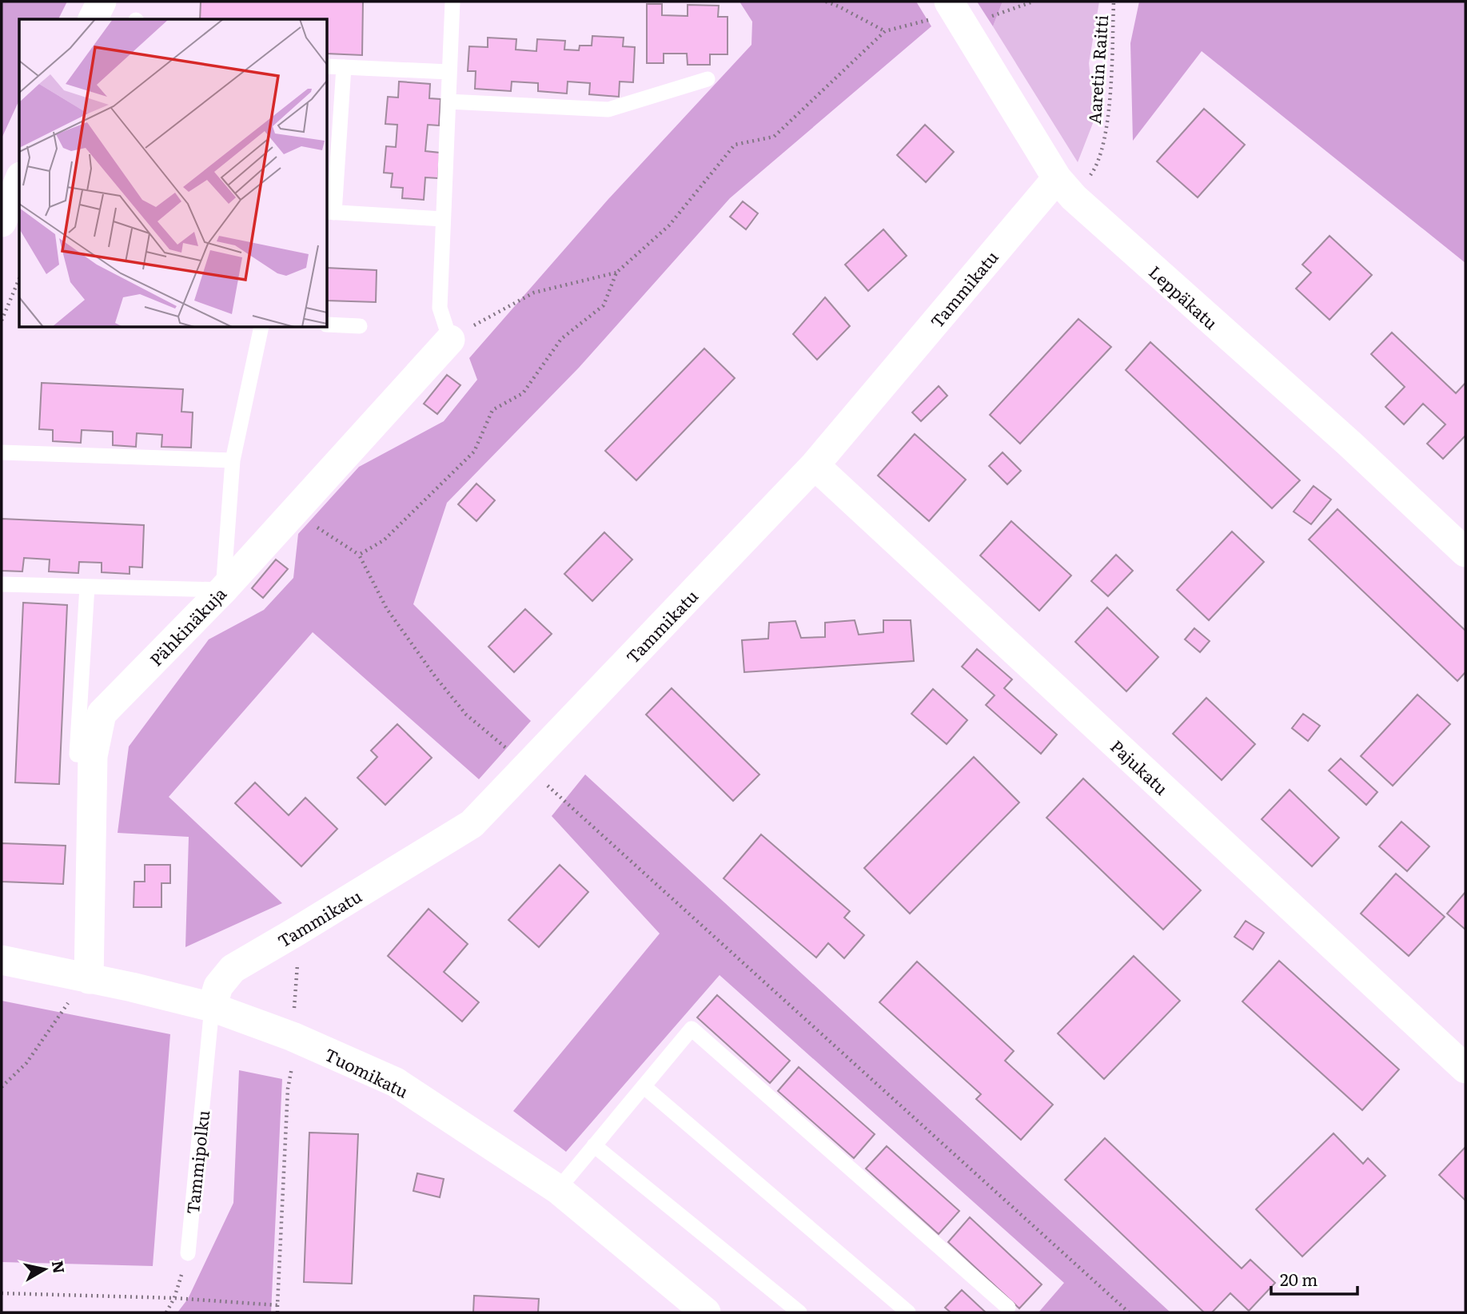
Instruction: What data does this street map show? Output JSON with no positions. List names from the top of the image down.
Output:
{
  "streets": {
    "street": [
      "Tammikatu",
      "Leppäkatu",
      "Pähkinäkuja",
      "Pajukatu",
      "Tuomikatu"
    ],
    "lane": ["Tammipolku"],
    "path": ["Aaretin Raitti"]
  },
  "crossings": [
    ["Aaretin Raitti", "Tammikatu"],
    ["Aaretin Raitti", "Leppäkatu"],
    ["Tammikatu", "Leppäkatu"],
    ["Tammikatu", "Pajukatu"],
    ["Tammikatu", "Tuomikatu"],
    ["Tammikatu", "Tammipolku"],
    ["Pähkinäkuja", "Tuomikatu"],
    ["Tuomikatu", "Tammipolku"]
  ],
  "scale_bar": "20 m",
  "north": "right"
}
